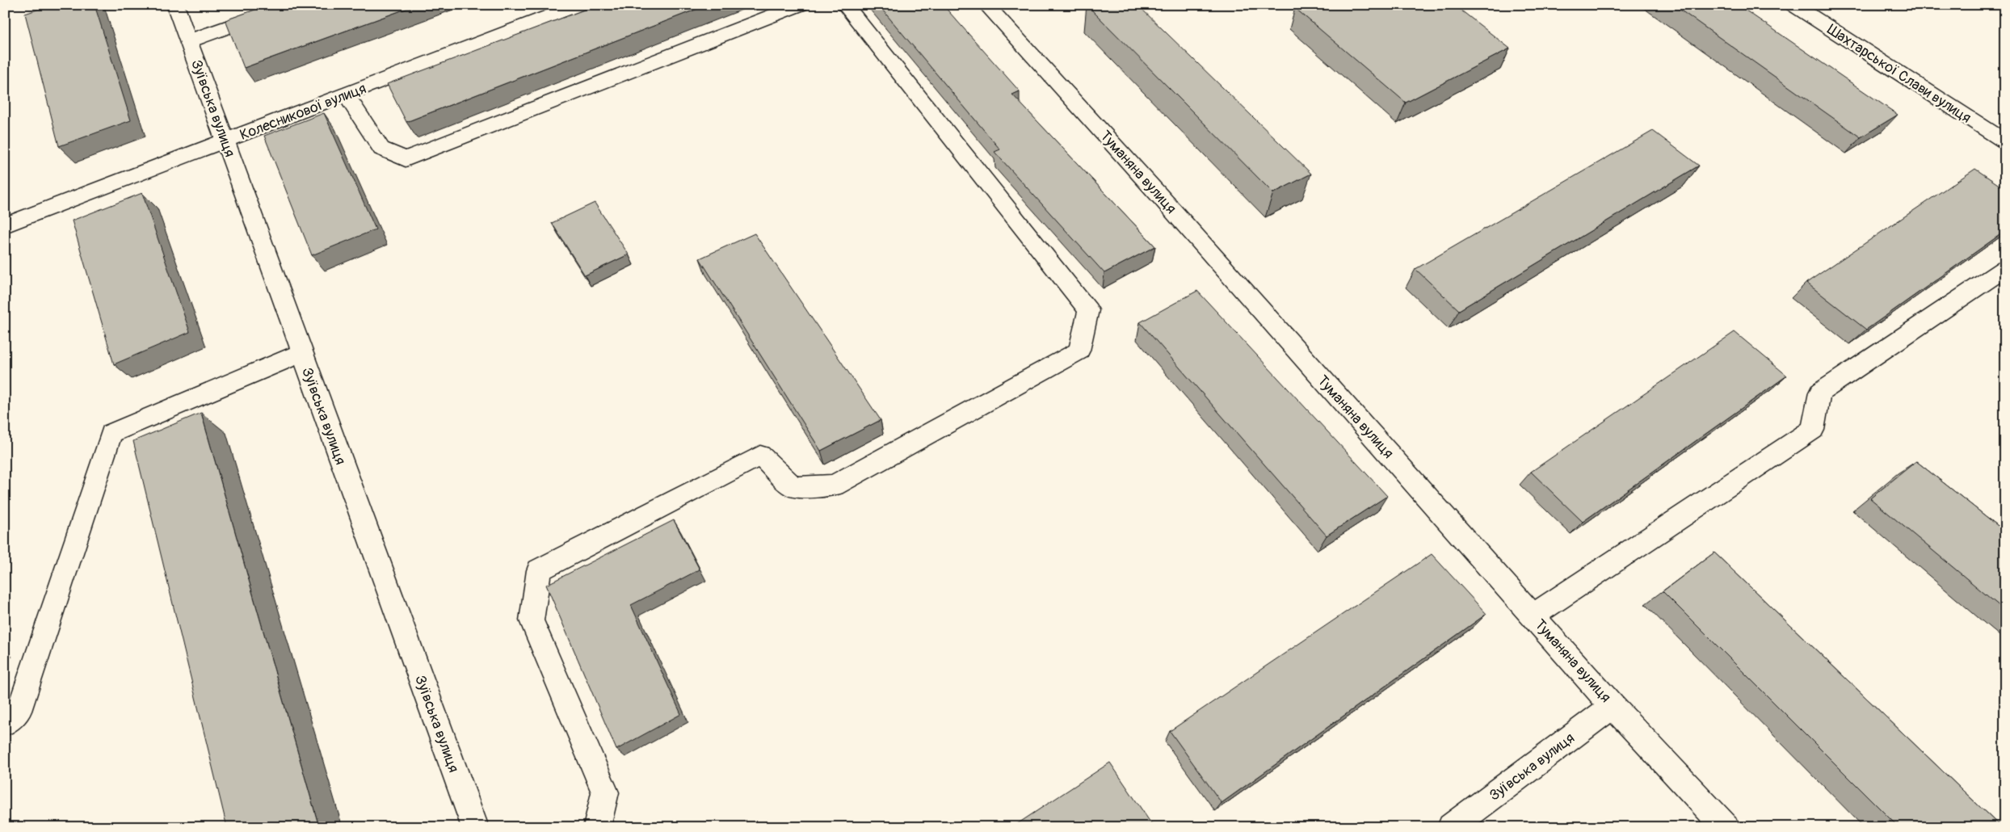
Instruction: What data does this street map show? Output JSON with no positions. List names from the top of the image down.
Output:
{
  "streets": {
    "street": [
      "Шахтарської Слави вулиця",
      "Зуївська вулиця",
      "Колесникової вулиця",
      "Туманяна вулиця"
    ]
  },
  "crossings": [
    ["Зуївська вулиця", "Колесникової вулиця"],
    ["Зуївська вулиця", "Туманяна вулиця"]
  ]
}
